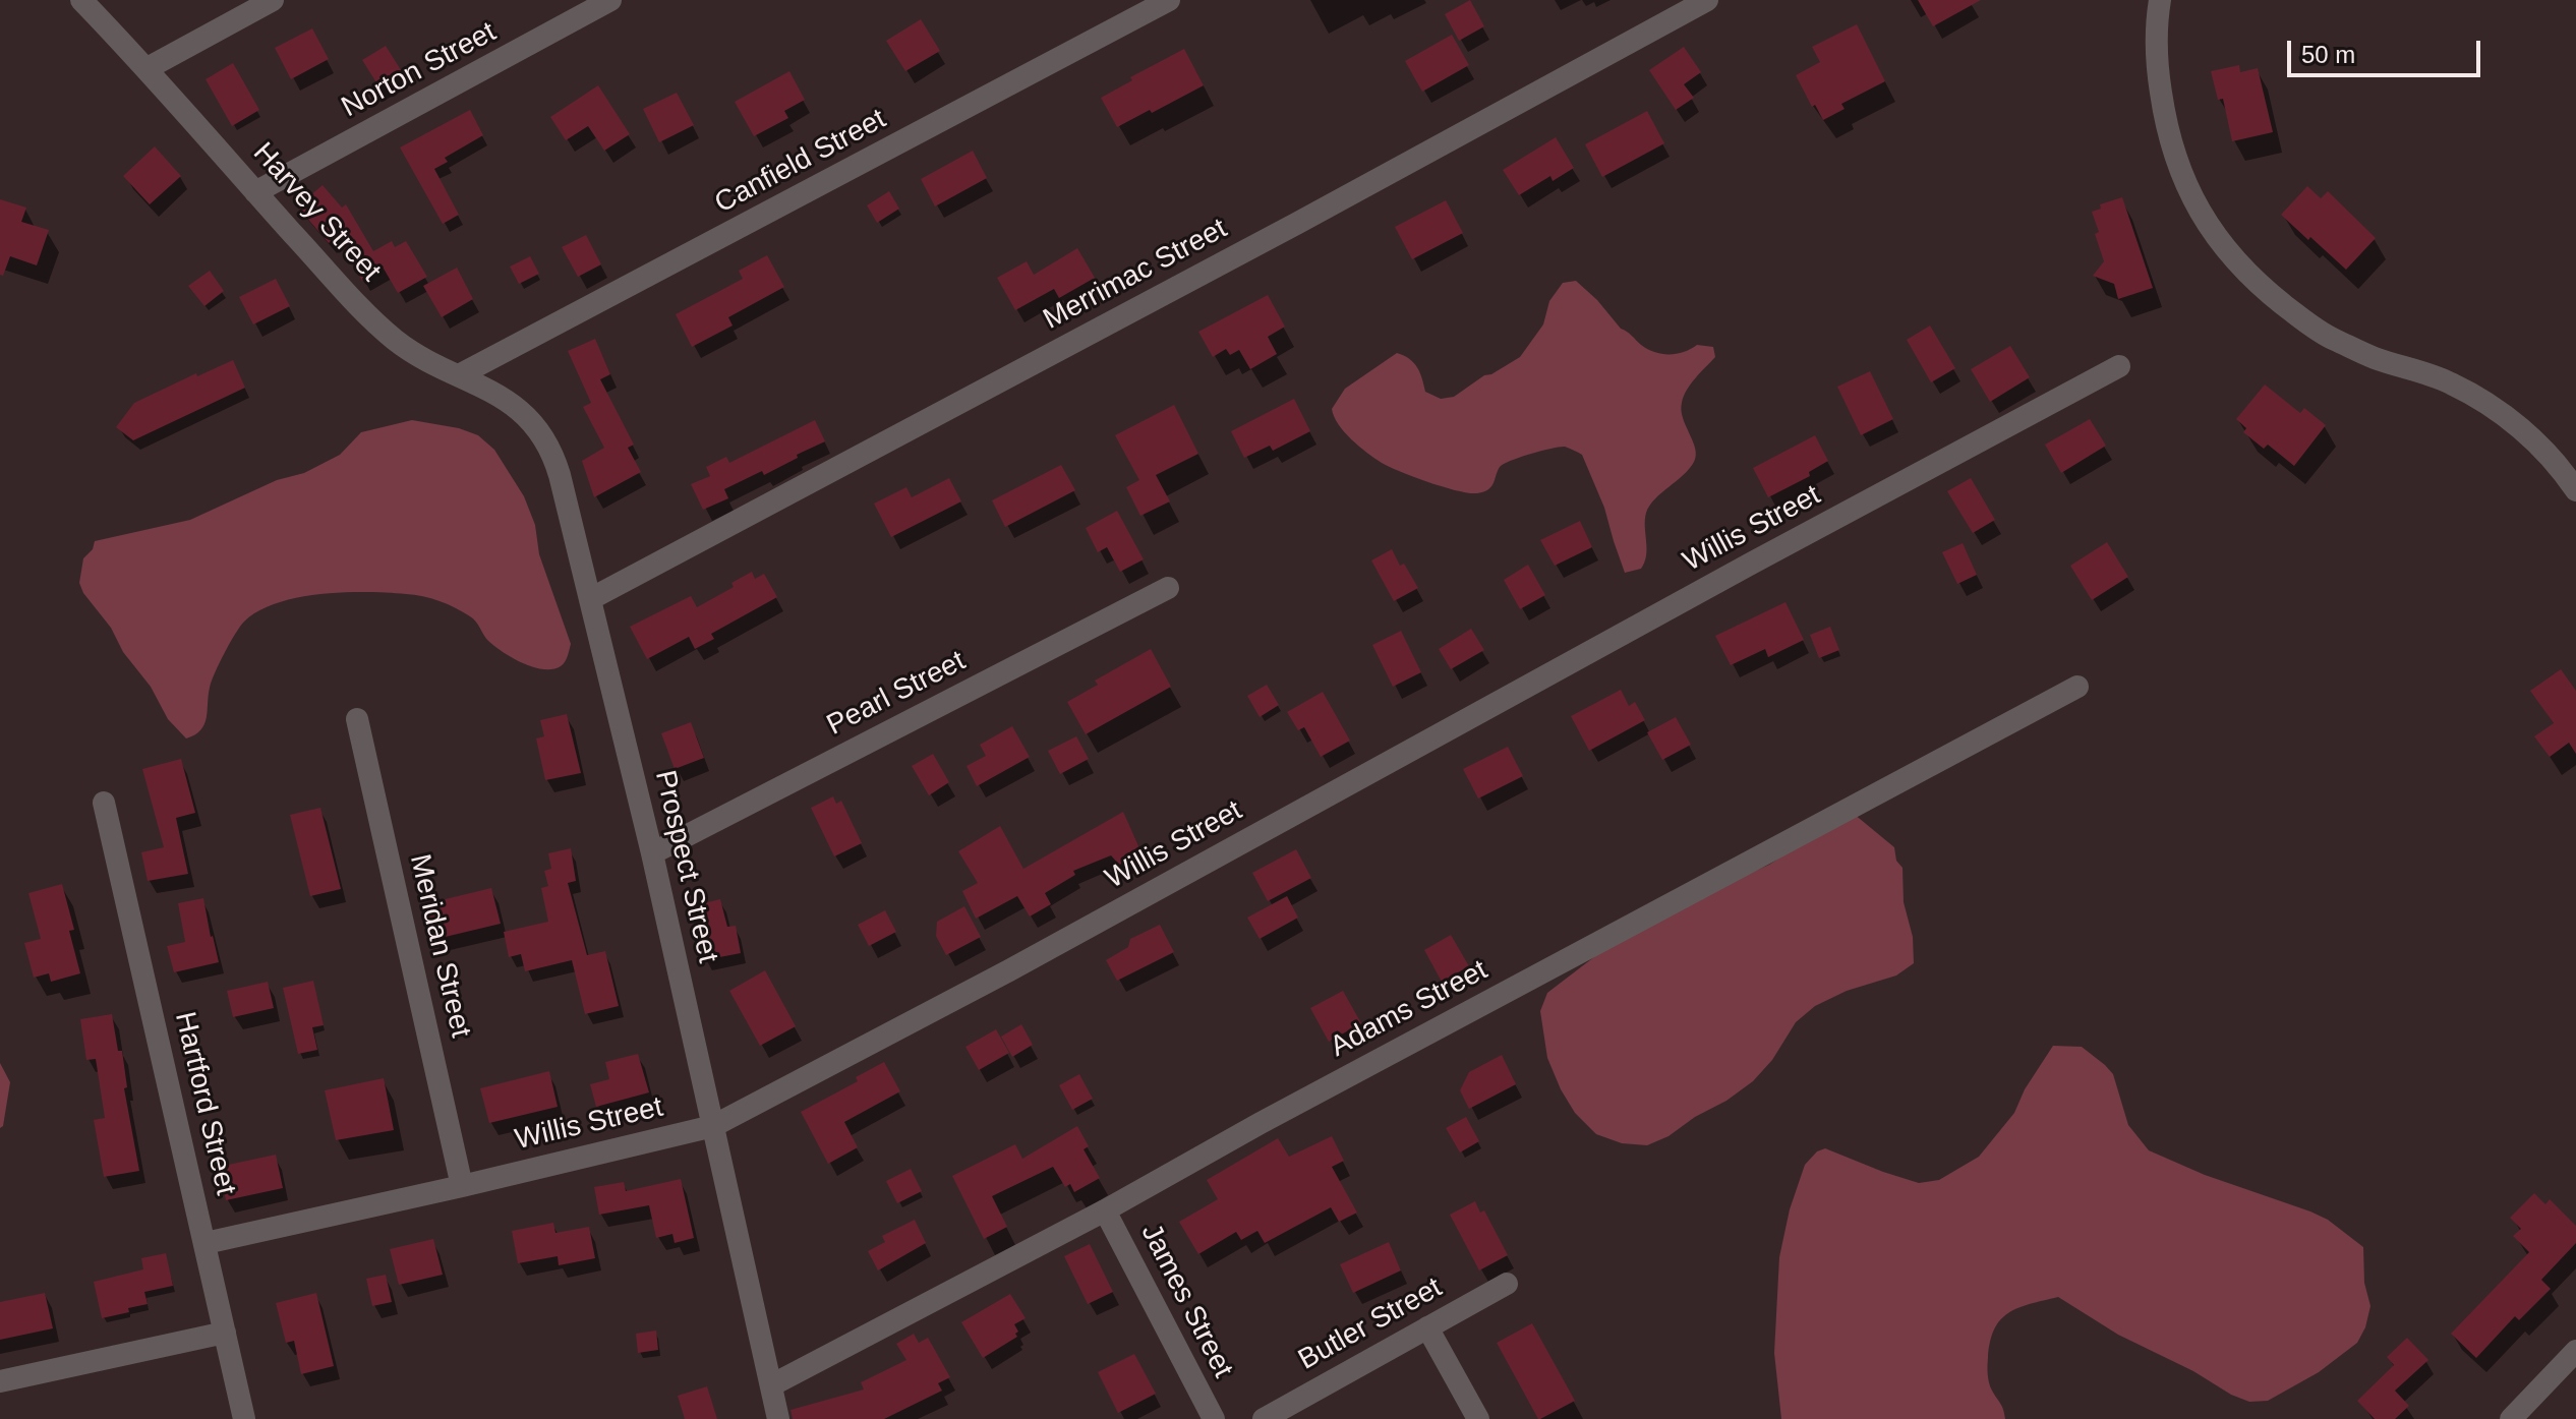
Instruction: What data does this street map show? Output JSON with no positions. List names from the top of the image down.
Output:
{
  "streets": {
    "street": [
      "Norton Street",
      "Canfield Street",
      "Harvey Street",
      "Merrimac Street",
      "Willis Street",
      "Pearl Street",
      "Prospect Street",
      "Meridan Street",
      "Adams Street",
      "Hartford Street",
      "James Street",
      "Butler Street"
    ]
  },
  "crossings": [
    ["Norton Street", "Harvey Street"],
    ["Canfield Street", "Harvey Street"],
    ["Canfield Street", "Prospect Street"],
    ["Harvey Street", "Prospect Street"],
    ["Merrimac Street", "Prospect Street"],
    ["Willis Street", "Prospect Street"],
    ["Willis Street", "Meridan Street"],
    ["Willis Street", "Hartford Street"],
    ["Pearl Street", "Prospect Street"],
    ["Prospect Street", "Adams Street"],
    ["Adams Street", "James Street"]
  ],
  "scale_bar": "50 m"
}
